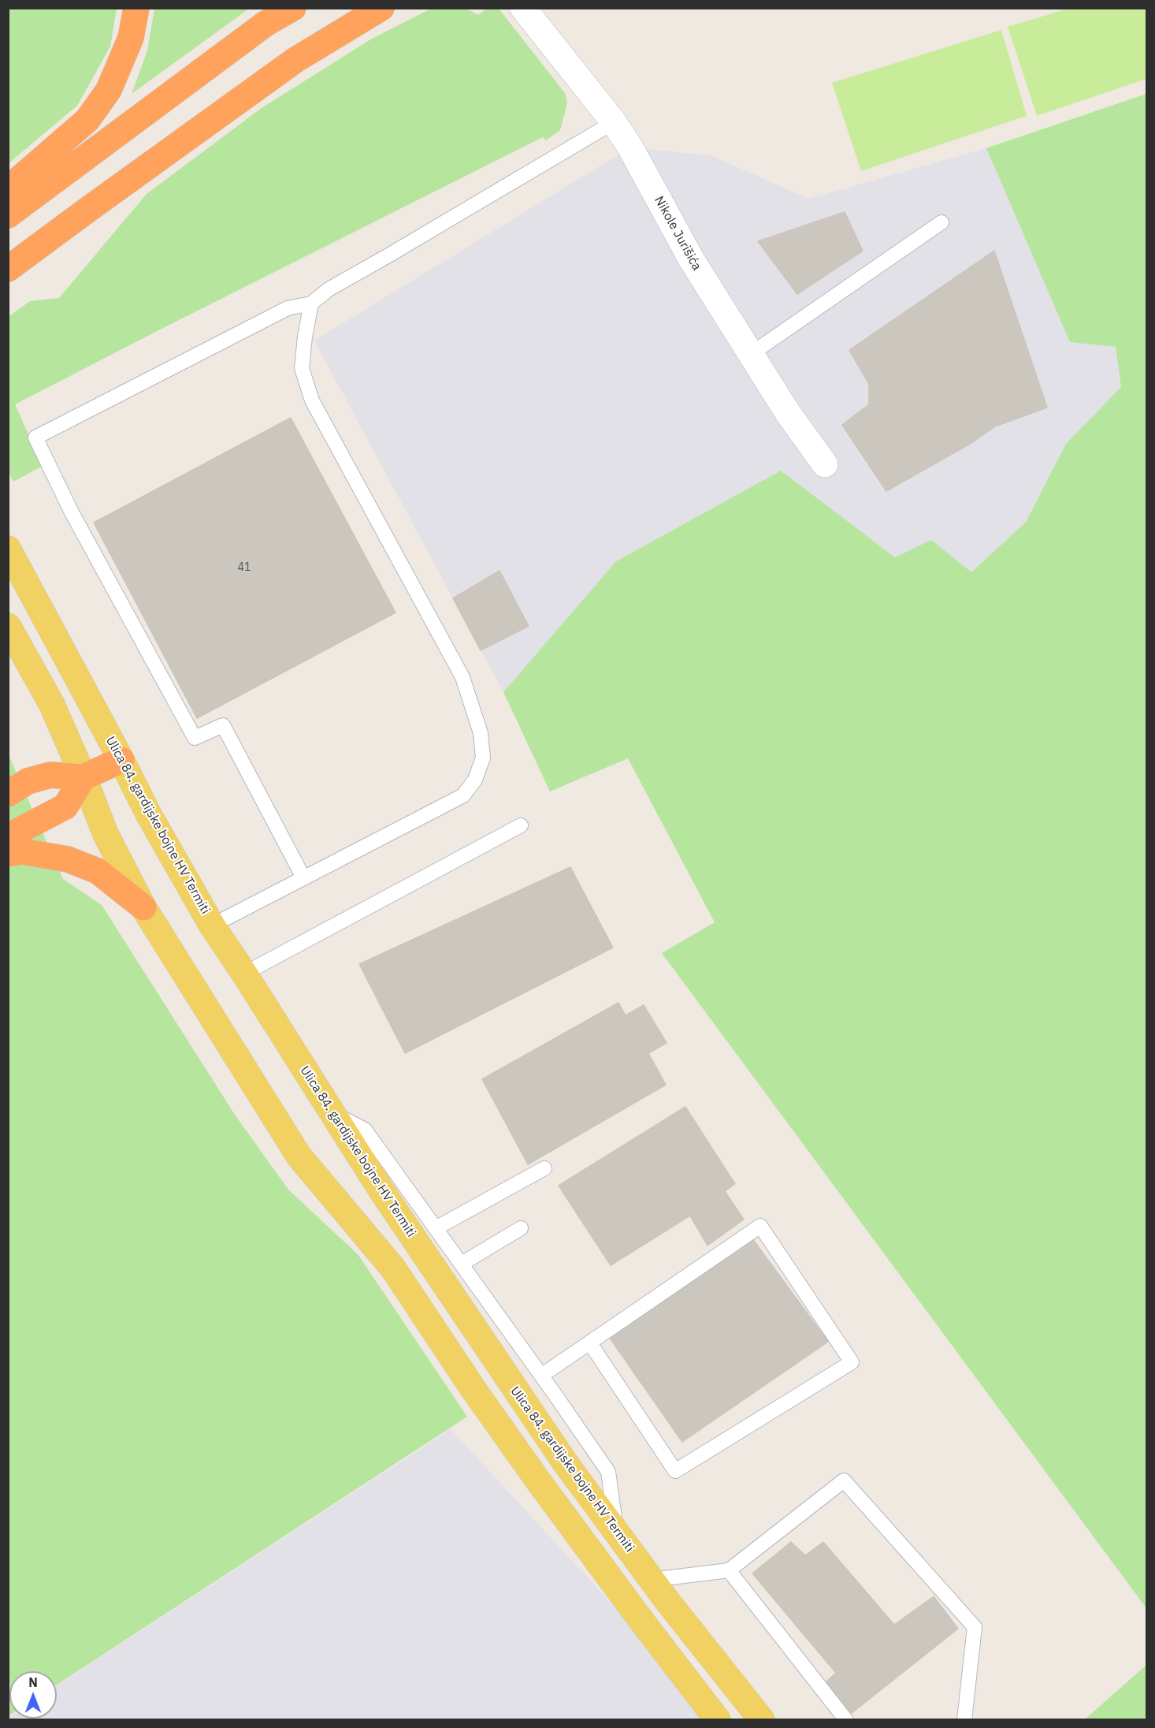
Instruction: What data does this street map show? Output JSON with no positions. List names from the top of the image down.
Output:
{
  "streets": {
    "main road": ["Ulica 84. gardijske bojne HV Termiti"],
    "street": ["Nikole Jurišića"]
  },
  "house_numbers": ["41"],
  "north": "top"
}
